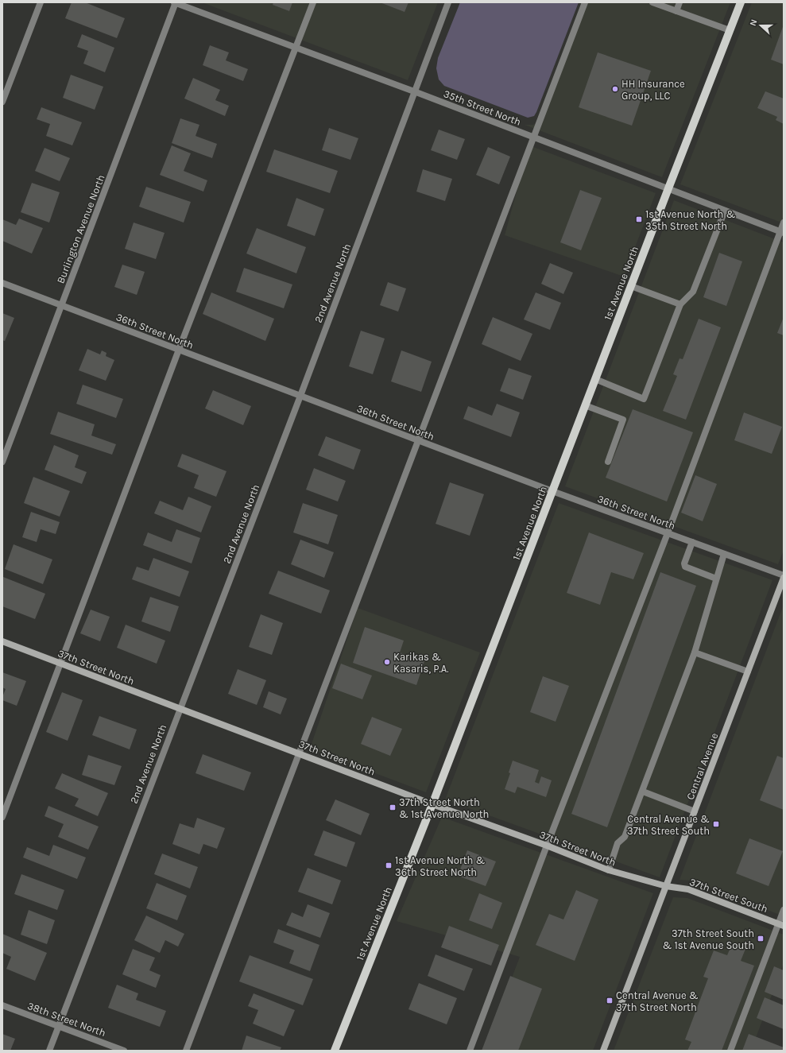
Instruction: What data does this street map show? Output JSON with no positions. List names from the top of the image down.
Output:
{
  "streets": {
    "main road": ["1st Avenue North"],
    "street": [
      "35th Street North",
      "Burlington Avenue North",
      "2nd Avenue North",
      "36th Street North",
      "37th Street North",
      "Central Avenue",
      "37th Street South",
      "38th Street North"
    ]
  },
  "crossings": [
    ["35th Street North", "Burlington Avenue North"],
    ["35th Street North", "2nd Avenue North"],
    ["35th Street North", "1st Avenue North"],
    ["Burlington Avenue North", "36th Street North"],
    ["2nd Avenue North", "36th Street North"],
    ["2nd Avenue North", "37th Street North"],
    ["2nd Avenue North", "38th Street North"],
    ["1st Avenue North", "36th Street North"],
    ["1st Avenue North", "37th Street North"],
    ["37th Street North", "Central Avenue"],
    ["37th Street North", "37th Street South"],
    ["Central Avenue", "37th Street South"]
  ],
  "places": {
    "other": ["HH Insurance Group, LLC", "Karikas & Kasaris, P.A."],
    "transit": [
      "1st Avenue North & 35th Street North",
      "37th Street North & 1st Avenue North",
      "Central Avenue & 37th Street South",
      "1st Avenue North & 36th Street North",
      "37th Street South & 1st Avenue South",
      "Central Avenue & 37th Street North"
    ]
  },
  "north": "left"
}
